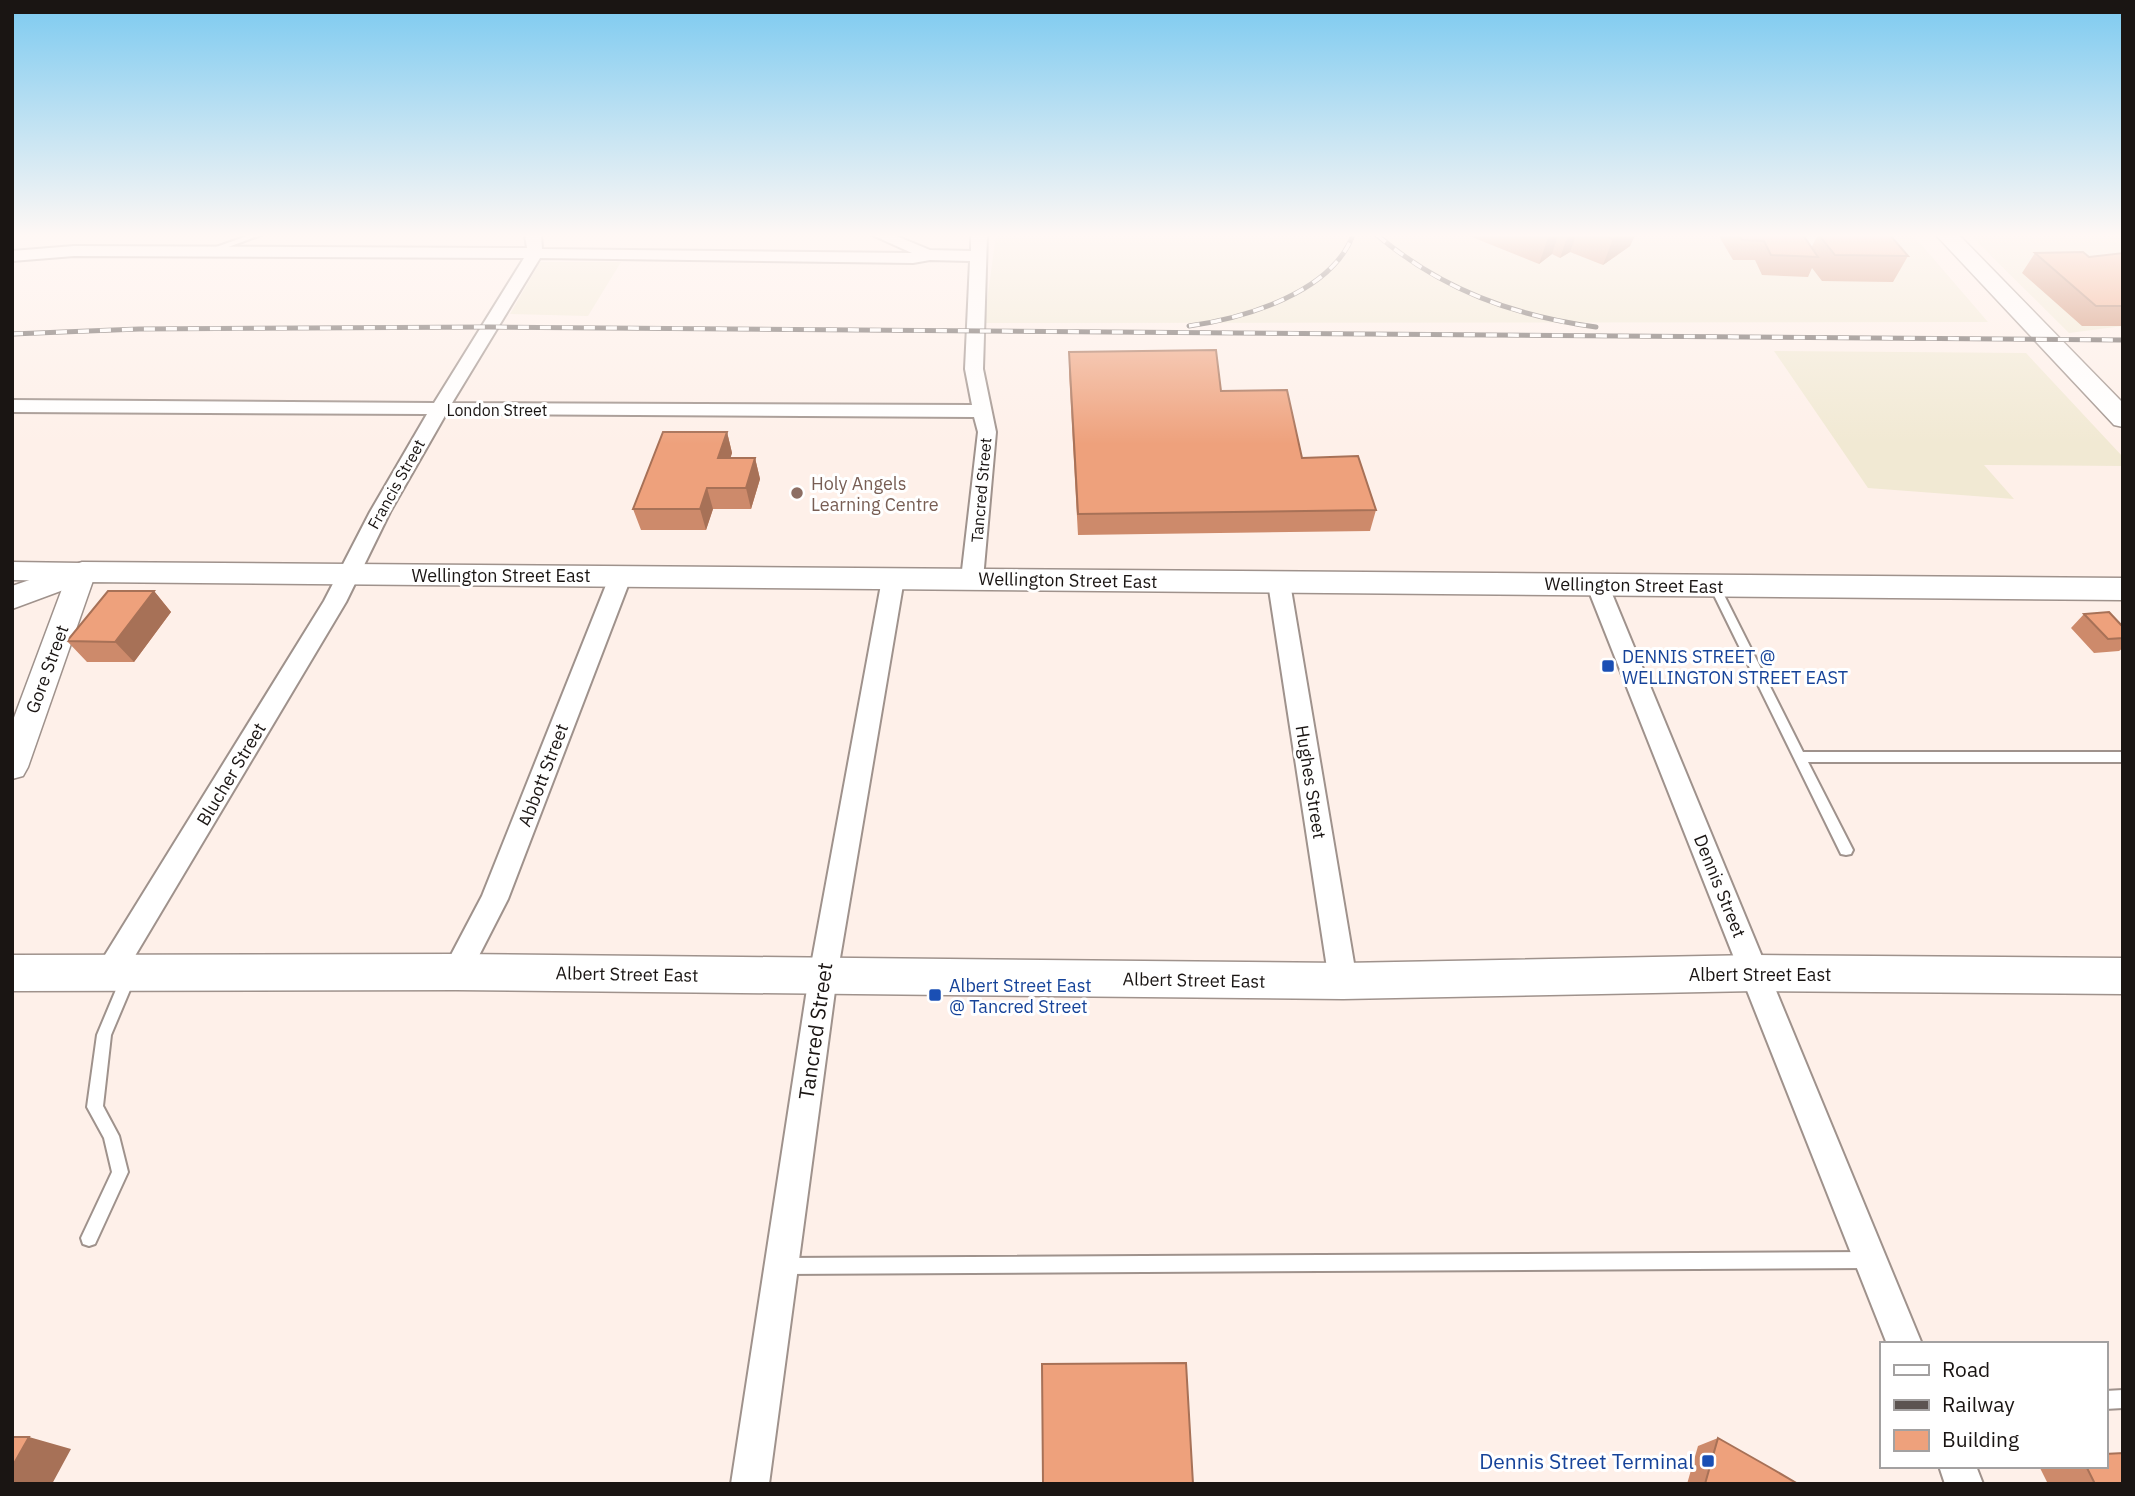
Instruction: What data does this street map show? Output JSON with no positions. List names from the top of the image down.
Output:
{
  "streets": {
    "main road": ["Wellington Street East", "Albert Street East"],
    "street": [
      "London Street",
      "Francis Street",
      "Tancred Street",
      "Gore Street",
      "Blucher Street",
      "Abbott Street",
      "Hughes Street",
      "Dennis Street"
    ]
  },
  "crossings": [
    ["London Street", "Francis Street"],
    ["London Street", "Tancred Street"],
    ["Francis Street", "Wellington Street East"],
    ["Francis Street", "Blucher Street"],
    ["Tancred Street", "Wellington Street East"],
    ["Tancred Street", "Albert Street East"],
    ["Wellington Street East", "Gore Street"],
    ["Wellington Street East", "Blucher Street"],
    ["Wellington Street East", "Abbott Street"],
    ["Wellington Street East", "Hughes Street"],
    ["Wellington Street East", "Dennis Street"],
    ["Blucher Street", "Albert Street East"],
    ["Abbott Street", "Albert Street East"],
    ["Hughes Street", "Albert Street East"],
    ["Dennis Street", "Albert Street East"]
  ],
  "places": {
    "other": ["Holy Angels Learning Centre"],
    "transit": ["DENNIS STREET @ WELLINGTON STREET EAST", "Albert Street East @ Tancred Street", "Dennis Street Terminal"]
  },
  "legend": ["Road", "Railway", "Building"]
}
